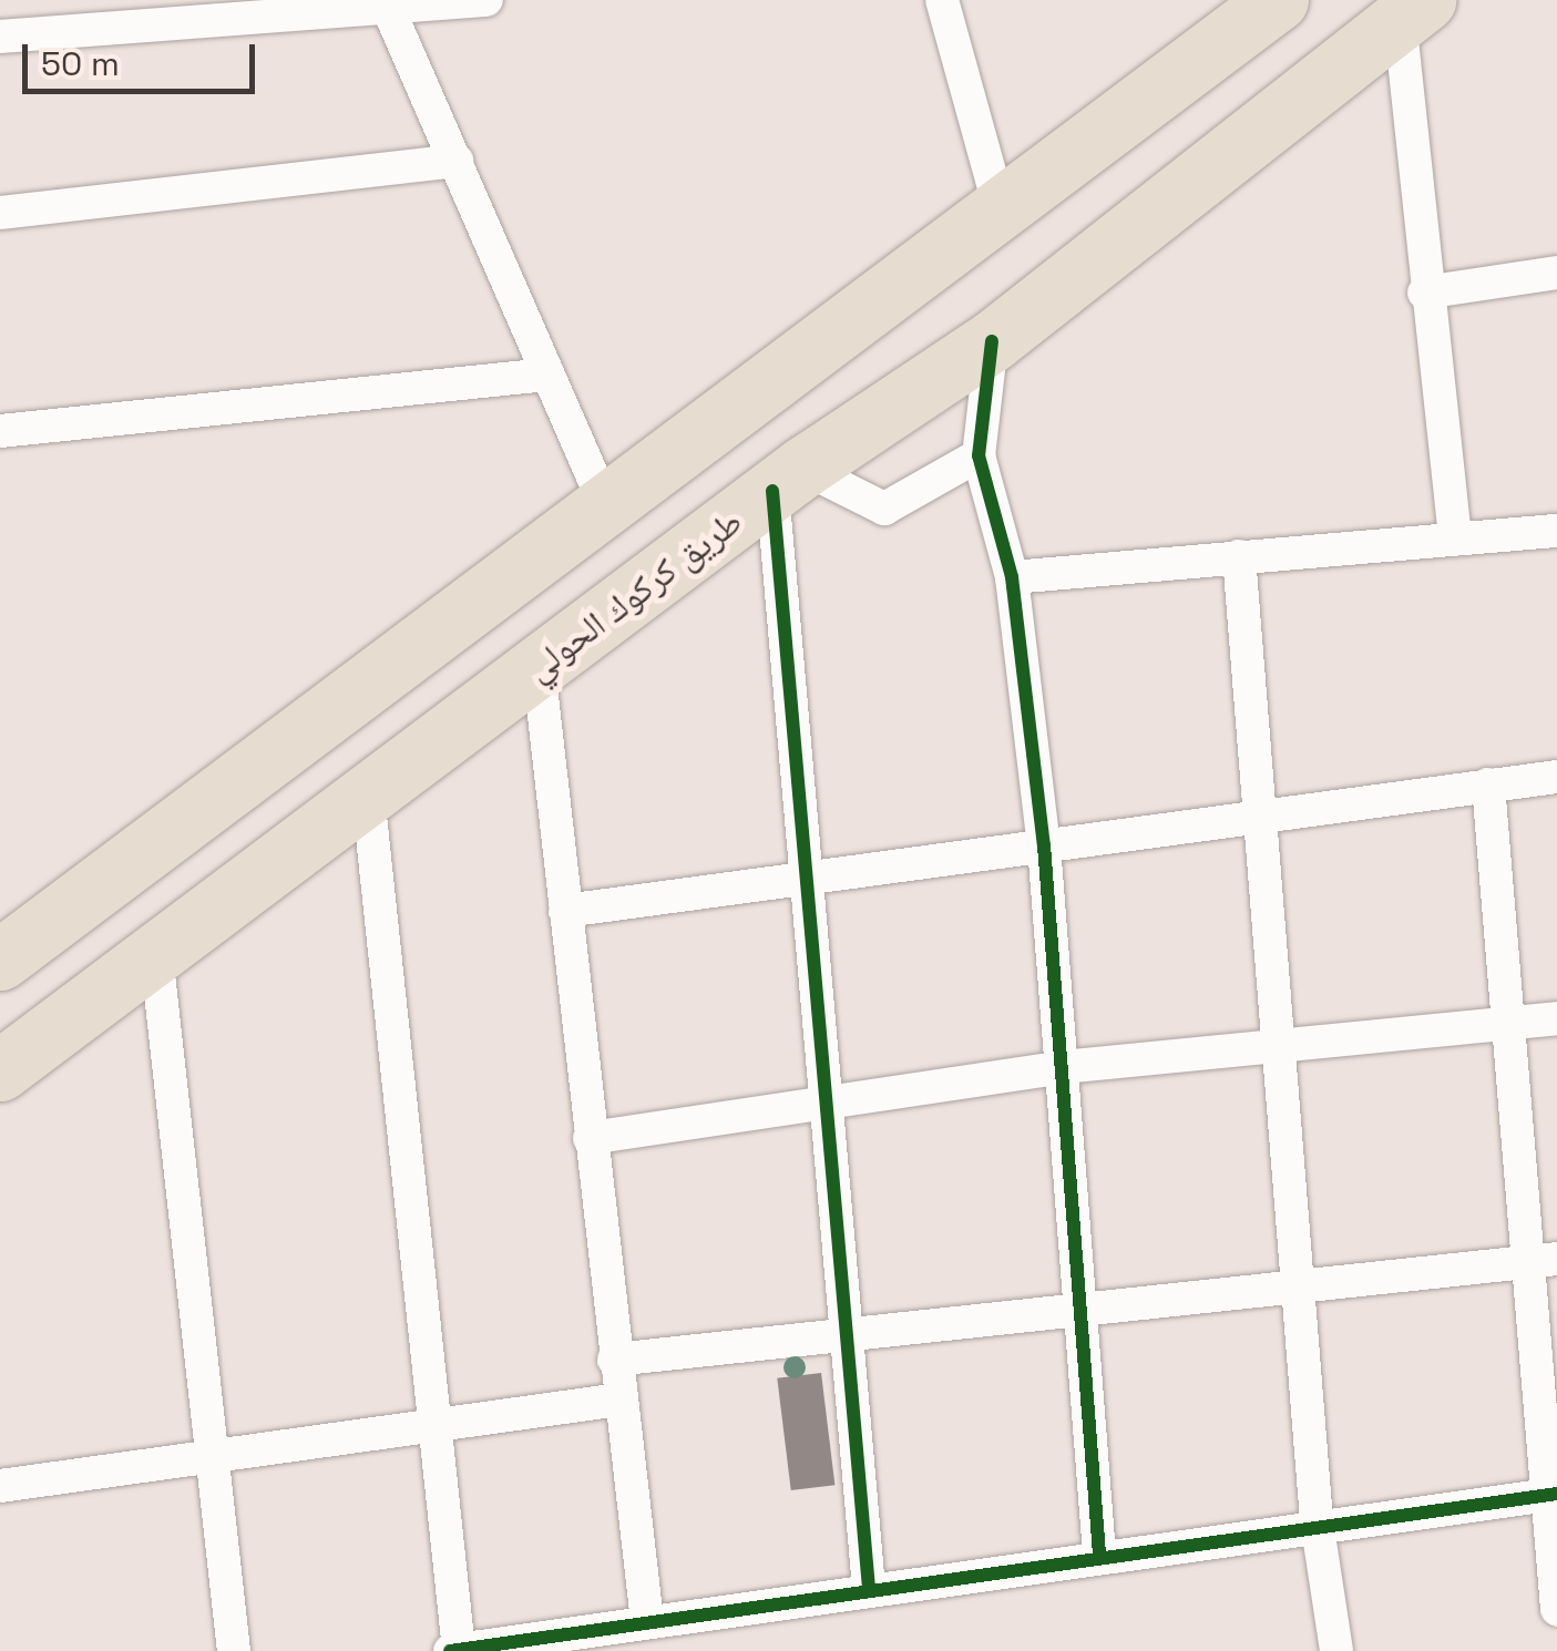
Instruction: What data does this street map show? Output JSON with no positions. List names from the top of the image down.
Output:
{
  "streets": {
    "highway": ["طريق كركوك الحولي"]
  },
  "scale_bar": "50 m"
}
